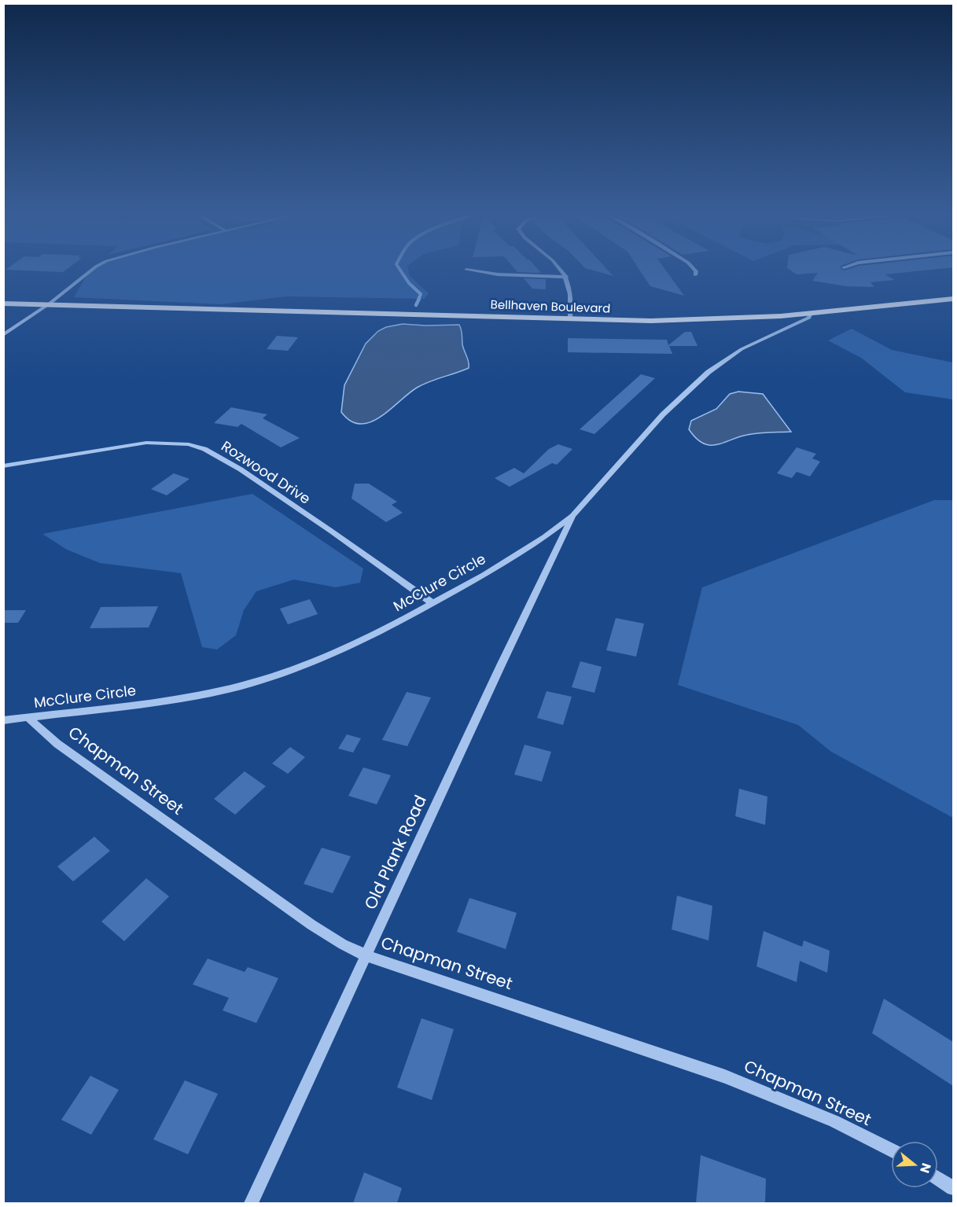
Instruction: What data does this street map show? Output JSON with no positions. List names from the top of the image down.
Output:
{
  "streets": {
    "main road": ["Bellhaven Boulevard"],
    "street": [
      "Rozwood Drive",
      "McClure Circle",
      "Chapman Street",
      "Old Plank Road"
    ]
  },
  "crossings": [
    ["Bellhaven Boulevard", "McClure Circle"],
    ["Rozwood Drive", "McClure Circle"],
    ["McClure Circle", "Chapman Street"],
    ["McClure Circle", "Old Plank Road"],
    ["Chapman Street", "Old Plank Road"]
  ],
  "north": "right"
}
